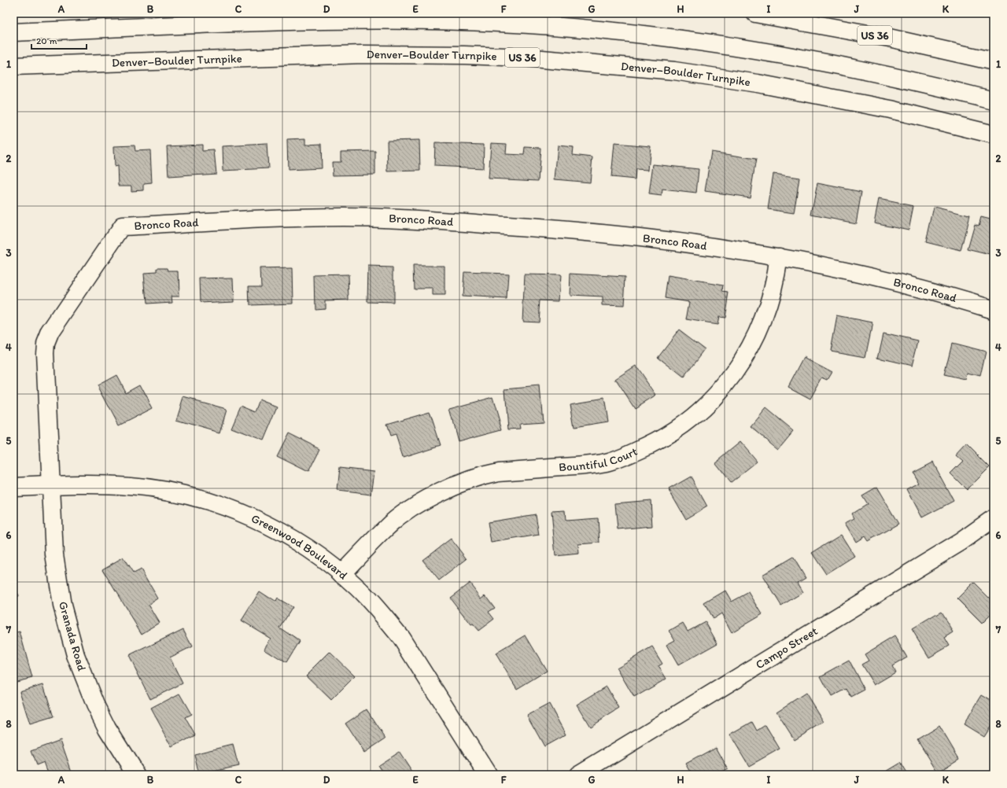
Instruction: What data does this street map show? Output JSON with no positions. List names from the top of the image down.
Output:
{
  "streets": {
    "main road": [
      "US 36",
      "Denver–Boulder Turnpike",
      "Bronco Road",
      "Bountiful Court",
      "Greenwood Boulevard",
      "Granada Road",
      "Campo Street"
    ]
  },
  "crossings": [
    ["Bronco Road", "Bountiful Court"],
    ["Bronco Road", "Greenwood Boulevard"],
    ["Bronco Road", "Granada Road"],
    ["Bountiful Court", "Greenwood Boulevard"],
    ["Greenwood Boulevard", "Granada Road"]
  ],
  "scale_bar": "20 m",
  "grid": {
    "columns": [
      "A",
      "B",
      "C",
      "D",
      "E",
      "F",
      "G",
      "H",
      "I",
      "J",
      "K"
    ],
    "rows": [
      "1",
      "2",
      "3",
      "4",
      "5",
      "6",
      "7",
      "8"
    ]
  }
}
